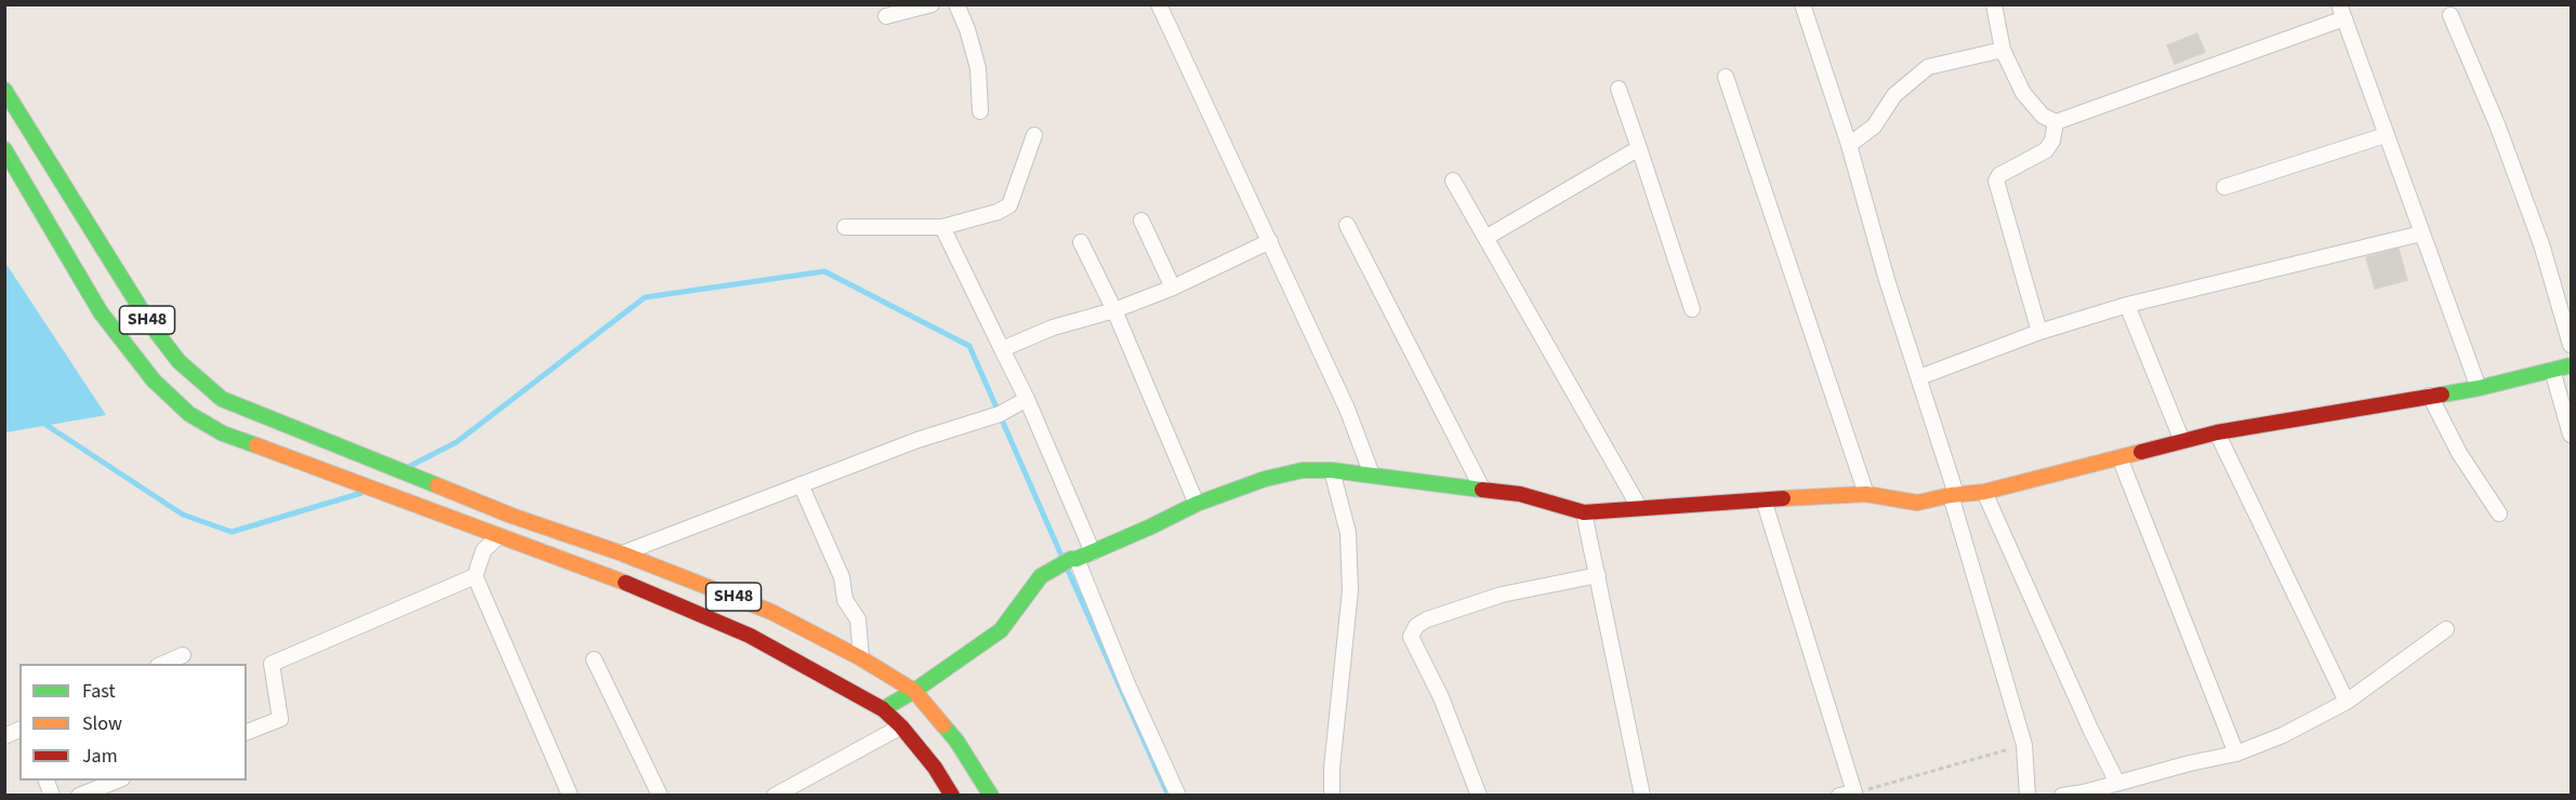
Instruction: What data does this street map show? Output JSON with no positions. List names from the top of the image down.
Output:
{
  "streets": {
    "main road": ["SH48"]
  },
  "legend": ["Fast", "Slow", "Jam"]
}
